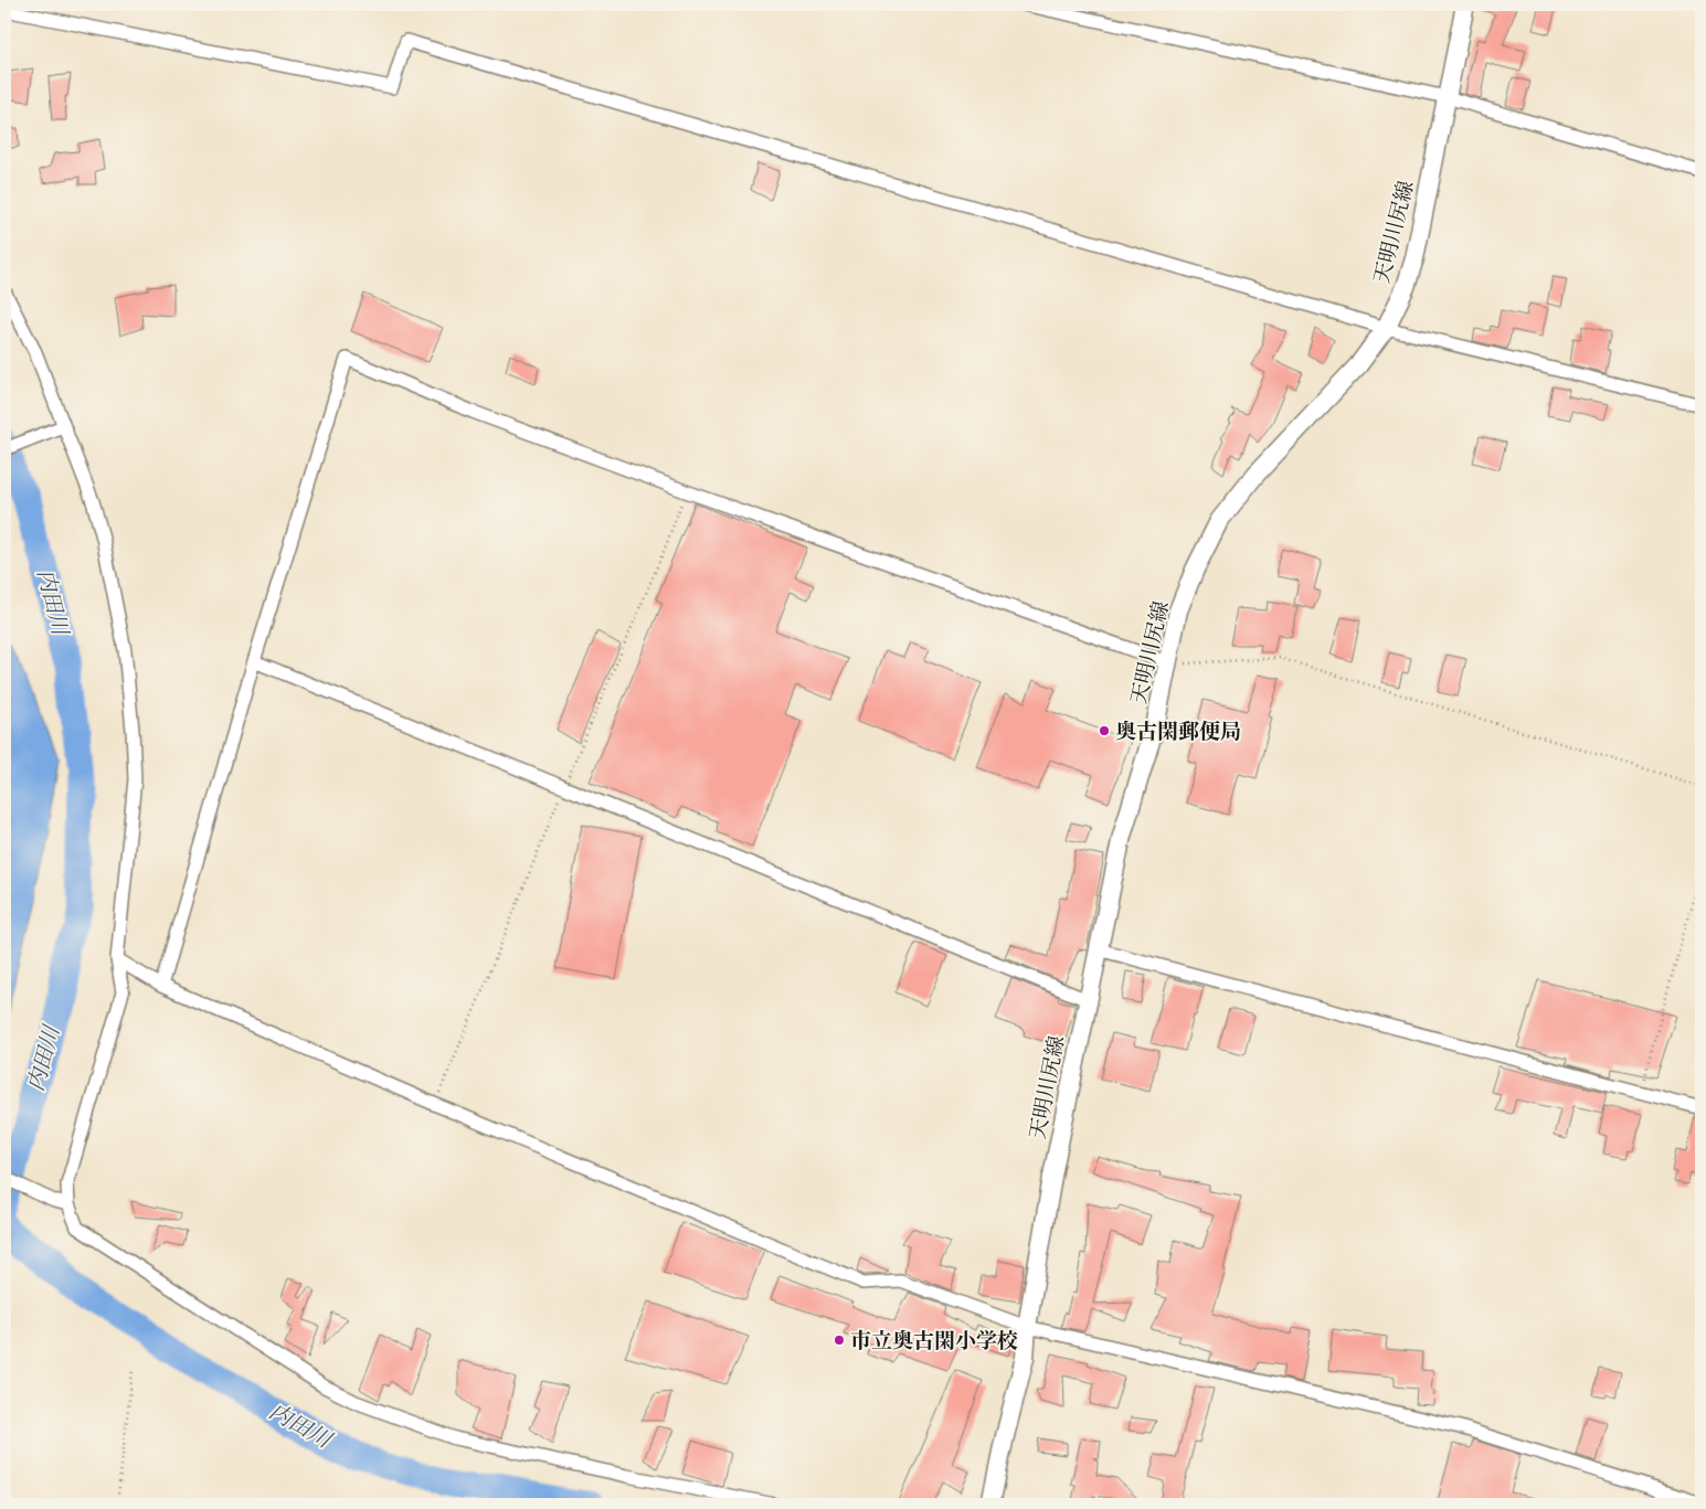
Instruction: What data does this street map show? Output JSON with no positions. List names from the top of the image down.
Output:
{
  "streets": {
    "main road": ["天明川尻線"]
  },
  "water": ["内田川"],
  "places": ["奥古閑郵便局", "市立奥古閑小学校"]
}
